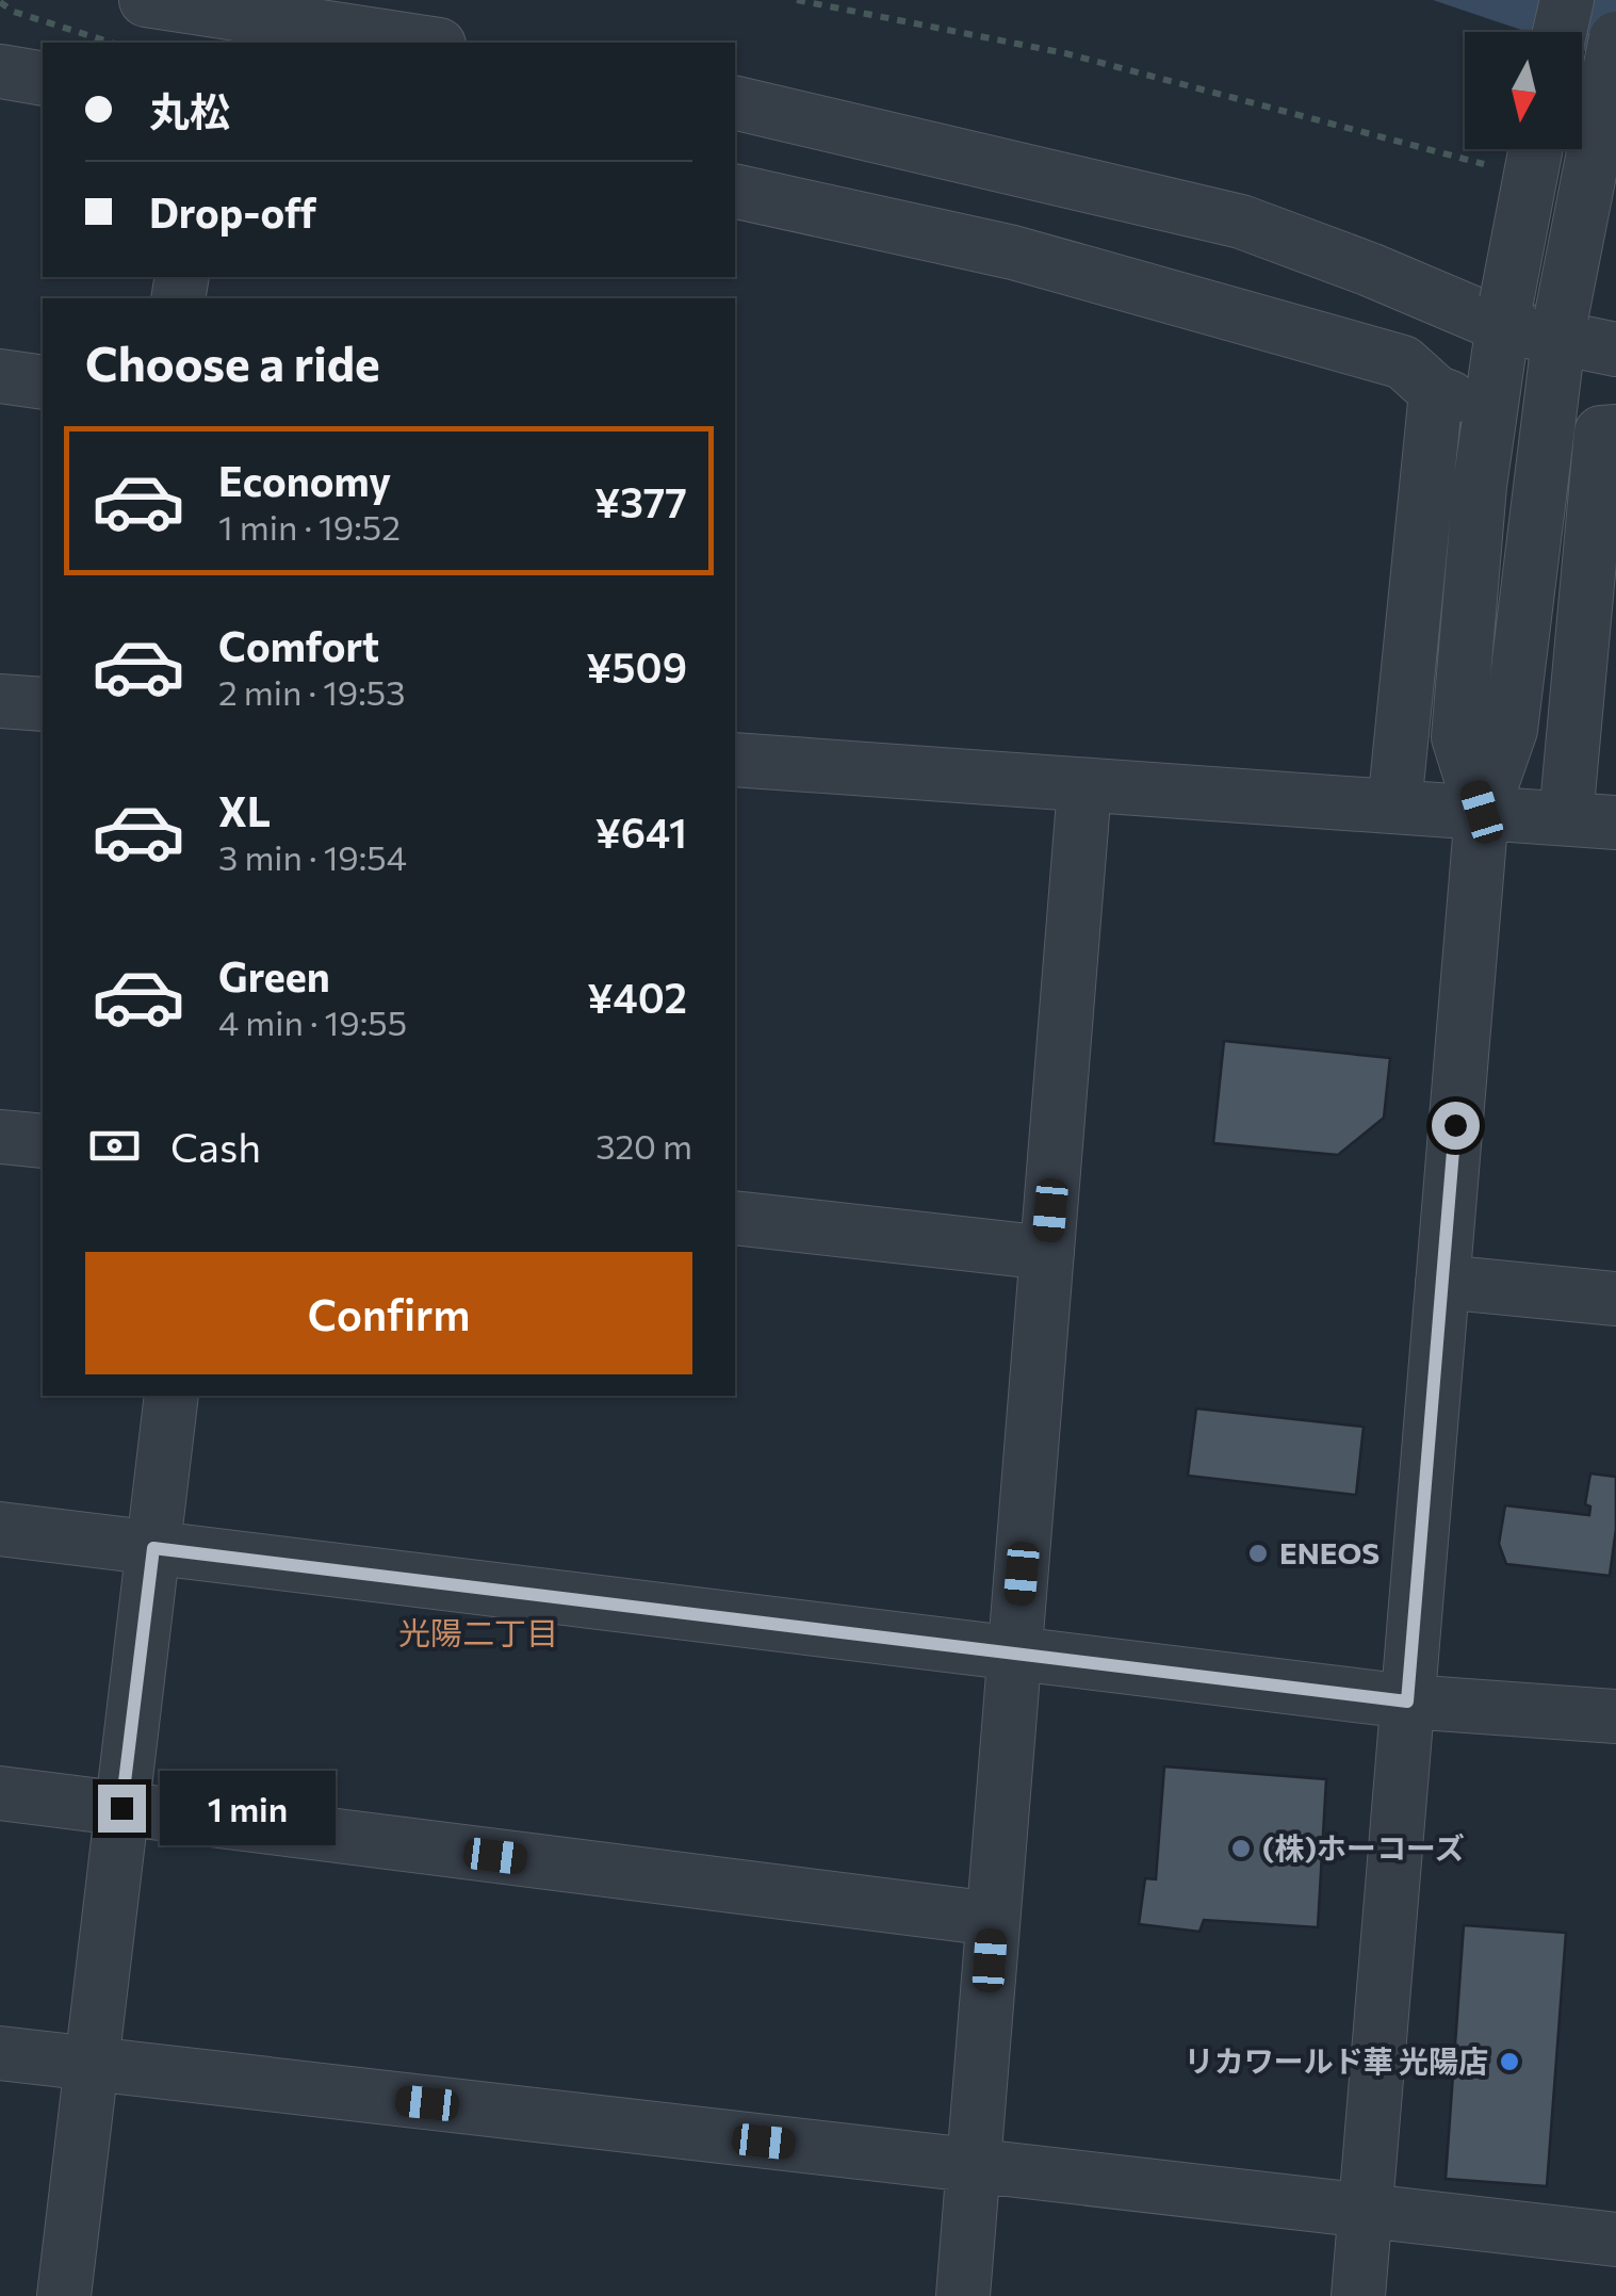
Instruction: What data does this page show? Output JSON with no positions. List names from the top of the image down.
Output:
{
  "districts": ["光陽二丁目"],
  "places": ["ENEOS", "(株)ホーコーズ", "リカワールド華 光陽店"],
  "north": "bottom",
  "page": {
    "banner": ["丸松", "Drop-off"],
    "heading": "Choose a ride",
    "list": [
      {
        "name": "Economy",
        "note": "1 min · 19:52",
        "value": "¥377"
      },
      {
        "name": "Comfort",
        "note": "2 min · 19:53",
        "value": "¥509"
      },
      {
        "name": "XL",
        "note": "3 min · 19:54",
        "value": "¥641"
      },
      {
        "name": "Green",
        "note": "4 min · 19:55",
        "value": "¥402"
      }
    ],
    "pay": ["Cash", "320 m"],
    "buttons": "Confirm",
    "bubble": "1 min"
  }
}
